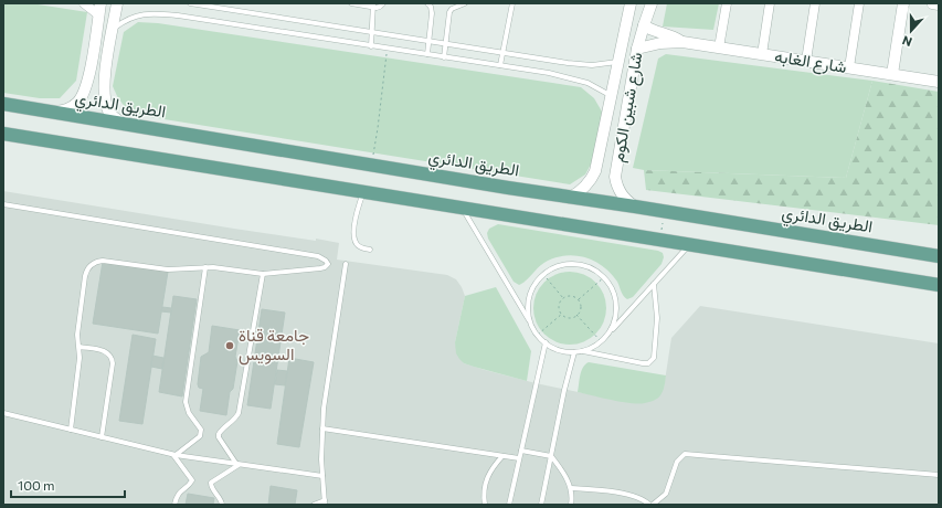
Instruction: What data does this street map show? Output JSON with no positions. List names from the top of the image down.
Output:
{
  "streets": {
    "main road": ["الطريق الدائري"],
    "street": ["شارع الغابه", "شارع شبين الكوم"]
  },
  "crossings": [
    ["شارع الغابه", "شارع شبين الكوم"],
    ["الطريق الدائري", "شارع شبين الكوم"]
  ],
  "places": ["جامعة قناة السويس"],
  "scale_bar": "100 m",
  "north": "bottom"
}
